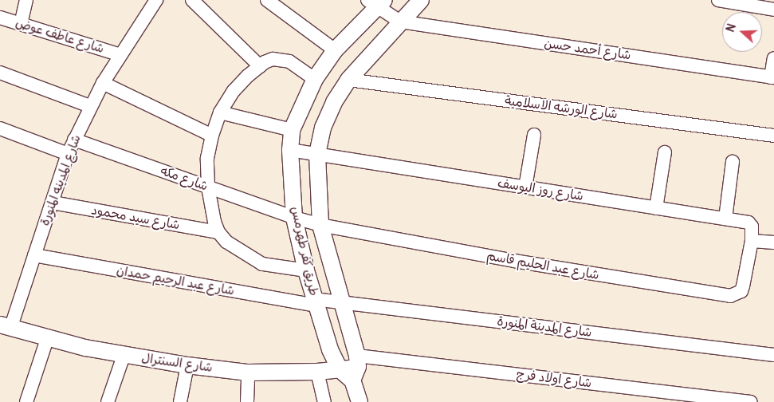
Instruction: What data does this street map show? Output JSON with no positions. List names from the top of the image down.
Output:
{
  "streets": {
    "street": [
      "شارع عاطف عوض",
      "شارع أحمد حسن",
      "شارع الورشه الاسلامية",
      "شارع مكه",
      "شارع المدينه المنورة",
      "شارع روز اليوسف",
      "شارع سيد محمود",
      "طريق كفر طهرمس",
      "شارع عبد الحليم قاسم",
      "شارع عبد الرحيم حمدان",
      "شارع المدينة المنورة",
      "شارع السنترال",
      "شارع اولاد فرج"
    ]
  },
  "crossings": [
    ["شارع عاطف عوض", "شارع المدينه المنورة"],
    ["شارع أحمد حسن", "طريق كفر طهرمس"],
    ["شارع الورشه الاسلامية", "طريق كفر طهرمس"],
    ["شارع مكه", "شارع المدينه المنورة"],
    ["شارع مكه", "طريق كفر طهرمس"],
    ["شارع مكه", "شارع عبد الحليم قاسم"],
    ["شارع المدينه المنورة", "شارع سيد محمود"],
    ["شارع المدينه المنورة", "شارع عبد الرحيم حمدان"],
    ["شارع المدينه المنورة", "شارع السنترال"],
    ["شارع روز اليوسف", "طريق كفر طهرمس"],
    ["شارع روز اليوسف", "شارع عبد الحليم قاسم"],
    ["طريق كفر طهرمس", "شارع عبد الحليم قاسم"],
    ["طريق كفر طهرمس", "شارع عبد الرحيم حمدان"],
    ["طريق كفر طهرمس", "شارع المدينة المنورة"],
    ["طريق كفر طهرمس", "شارع السنترال"],
    ["طريق كفر طهرمس", "شارع اولاد فرج"],
    ["شارع عبد الرحيم حمدان", "شارع المدينة المنورة"]
  ],
  "north": "left"
}
